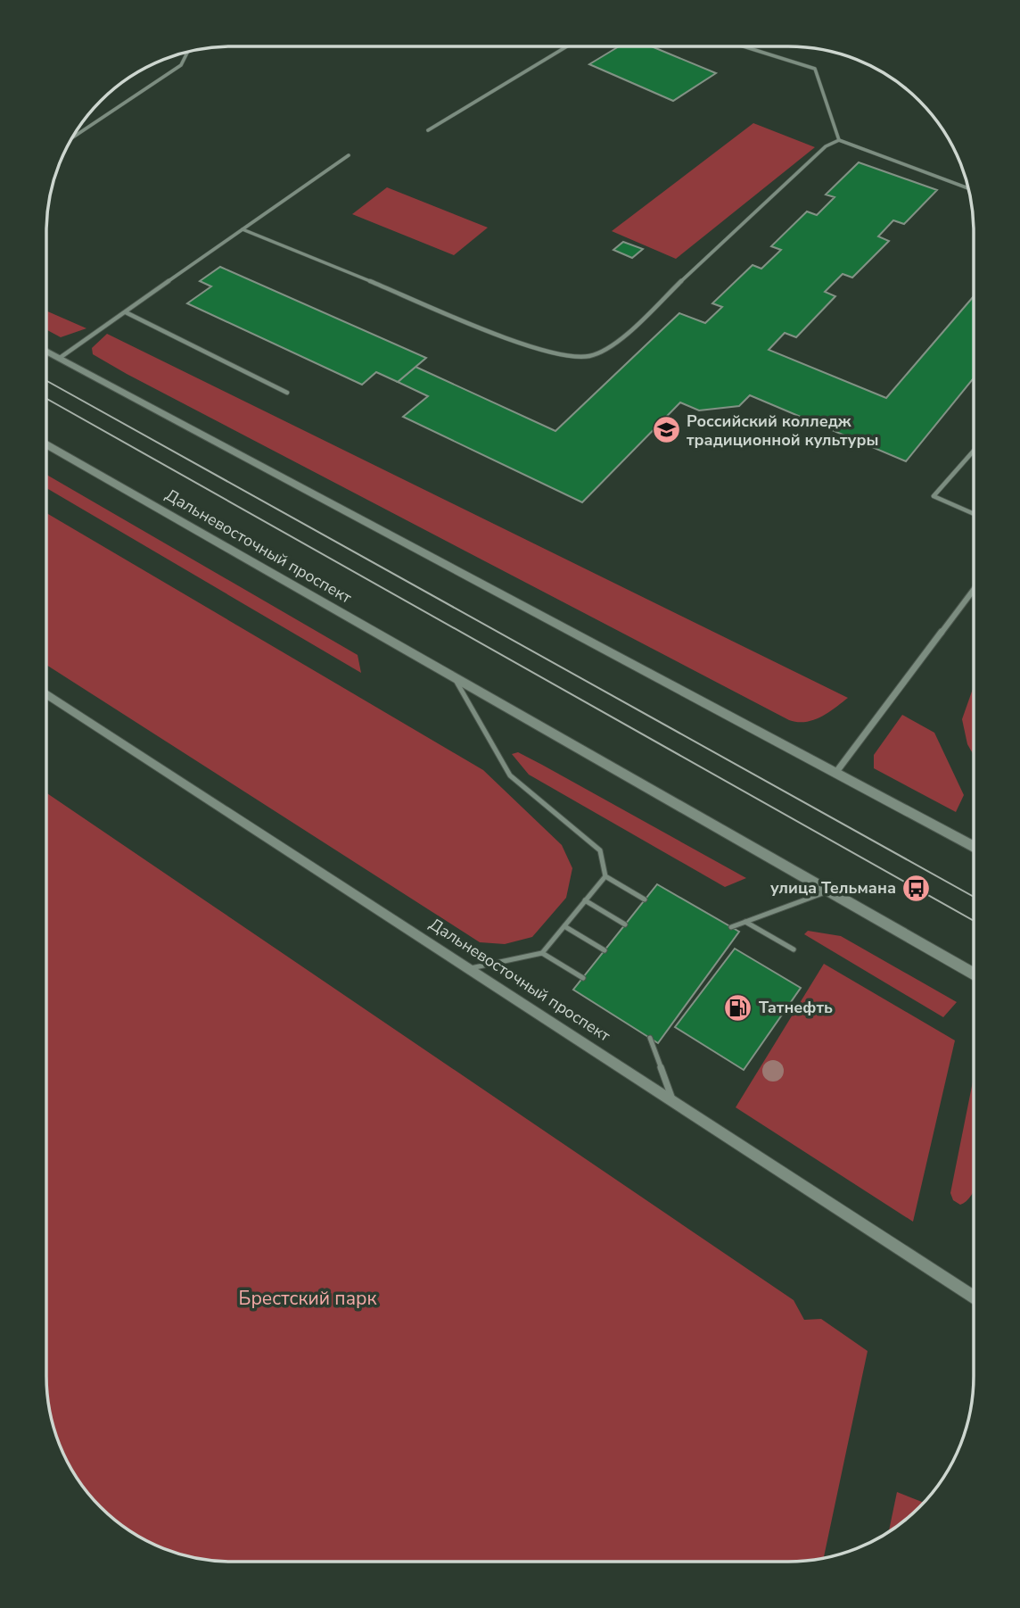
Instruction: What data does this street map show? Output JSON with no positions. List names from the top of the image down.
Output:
{
  "streets": {
    "main road": ["Дальневосточный проспект"]
  },
  "parks": ["Брестский парк"],
  "places": {
    "school or university": ["Российский колледж традиционной культуры"],
    "bus stop": ["улица Тельмана"],
    "fuel station": ["Татнефть"]
  }
}
